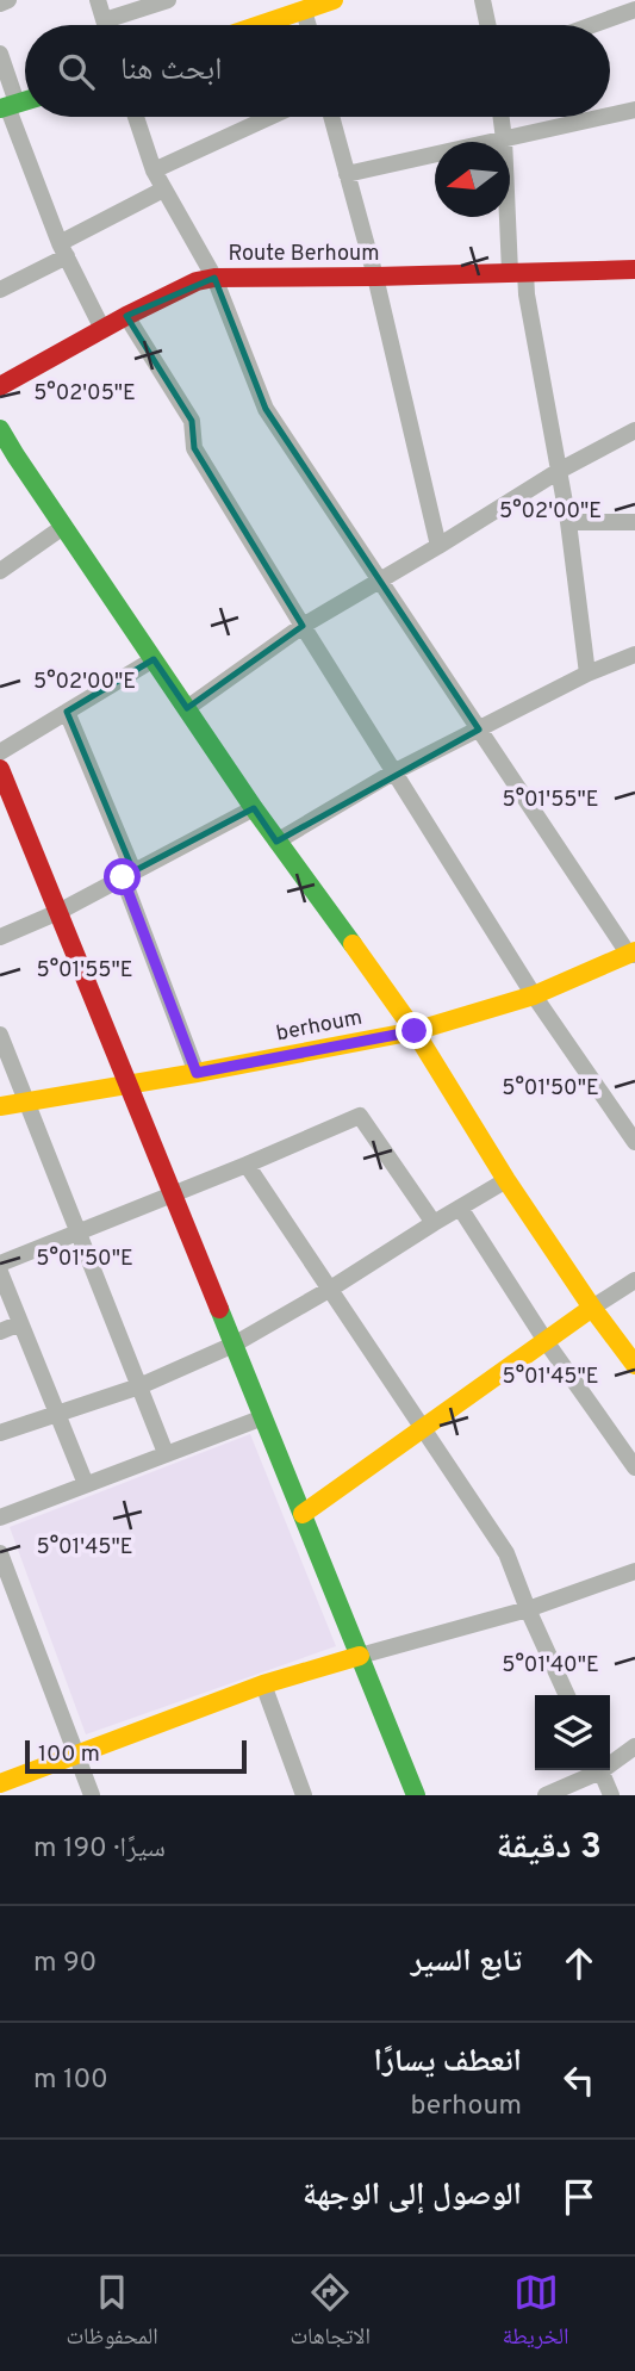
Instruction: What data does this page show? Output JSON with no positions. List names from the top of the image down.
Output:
{
  "streets": {
    "main road": ["Route Berhoum", "berhoum"]
  },
  "scale_bar": "100 m",
  "north": "left",
  "page": {
    "search": "ابحث هنا",
    "scale": "100 m",
    "heading": ["3 دقيقة", "سيرًا · 190 m"],
    "list": [
      ["تابع السير", "90 m"],
      ["انعطف يسارًا", "berhoum", "100 m"],
      "الوصول إلى الوجهة"
    ],
    "nav": ["الخريطة", "الاتجاهات", "المحفوظات"]
  },
  "coordinates": [
    "5°02'05\"E",
    "5°02'00\"E",
    "5°01'55\"E",
    "5°01'50\"E",
    "5°01'45\"E",
    "5°01'40\"E"
  ]
}
